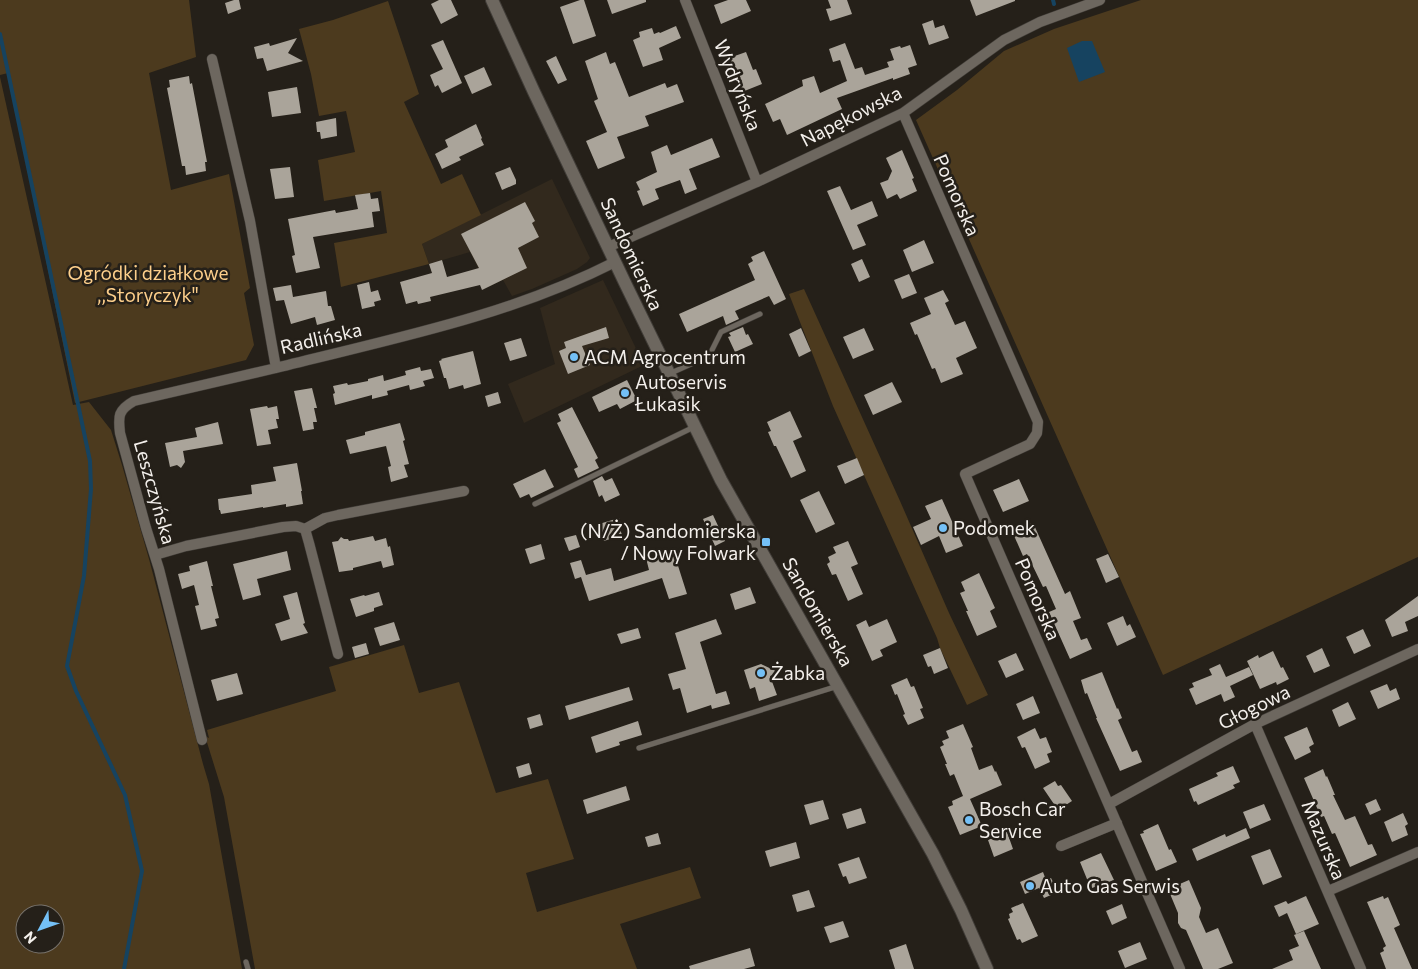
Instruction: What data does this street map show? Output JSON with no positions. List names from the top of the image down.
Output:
{
  "streets": {
    "street": [
      "Wydryńska",
      "Napękowska",
      "Pomorska",
      "Sandomierska",
      "Radlińska",
      "Leszczyńska",
      "Głogowa",
      "Mazurska"
    ]
  },
  "crossings": [
    ["Wydryńska", "Napękowska"],
    ["Napękowska", "Pomorska"],
    ["Napękowska", "Sandomierska"],
    ["Pomorska", "Głogowa"],
    ["Sandomierska", "Radlińska"],
    ["Radlińska", "Leszczyńska"],
    ["Głogowa", "Mazurska"]
  ],
  "parks": ["Ogródki działkowe ,,Storyczyk\""],
  "places": {
    "other": [
      "ACM Agrocentrum",
      "Autoservis Łukasik",
      "Podomek",
      "Żabka",
      "Bosch Car Service",
      "Auto Gas Serwis"
    ],
    "transit": ["(N/Ż) Sandomierska / Nowy Folwark"]
  },
  "north": "bottom left"
}
